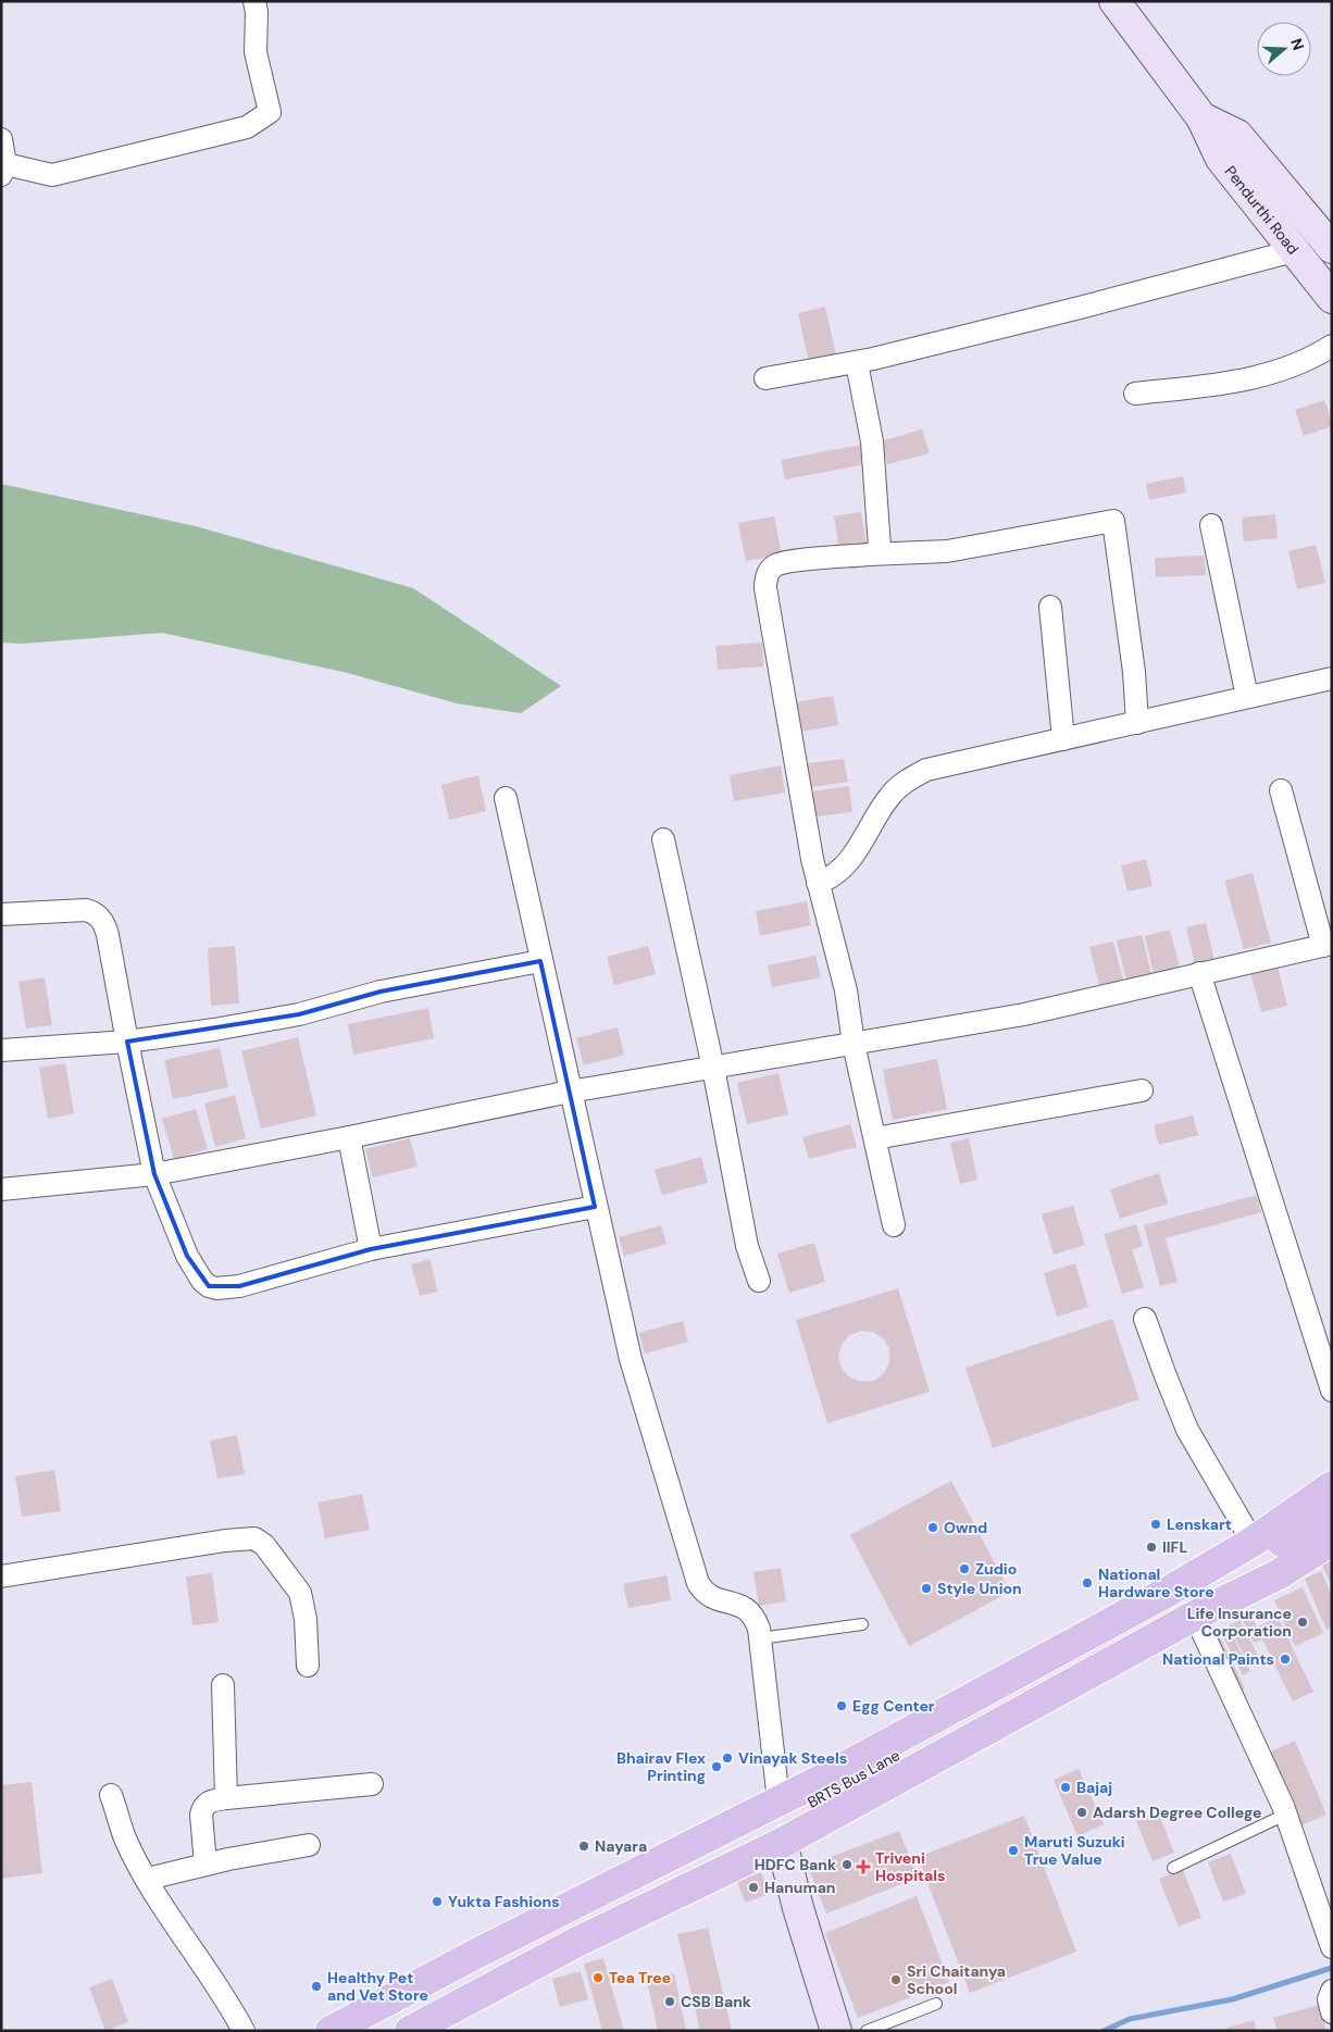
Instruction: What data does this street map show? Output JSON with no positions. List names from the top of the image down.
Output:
{
  "streets": {
    "main road": ["Pendurthi Road", "BRTS Bus Lane"]
  },
  "places": {
    "other": [
      "Lenskart",
      "Ownd",
      "IIFL",
      "Zudio",
      "National Hardware Store",
      "Style Union",
      "Life Insurance Corporation",
      "National Paints",
      "Egg Center",
      "Vinayak Steels",
      "Bhairav Flex Printing",
      "Bajaj",
      "Adarsh Degree College",
      "Nayara",
      "Maruti Suzuki True Value",
      "HDFC Bank",
      "Hanuman",
      "Yukta Fashions",
      "Tea Tree",
      "Sri Chaitanya School",
      "Healthy Pet and Vet Store",
      "CSB Bank"
    ],
    "health": ["Triveni Hospitals"]
  },
  "north": "right"
}
